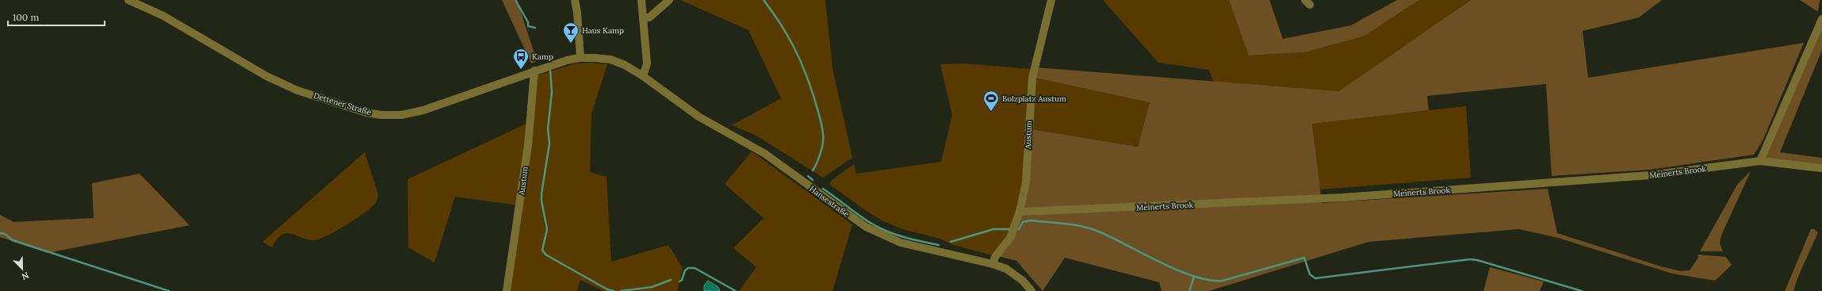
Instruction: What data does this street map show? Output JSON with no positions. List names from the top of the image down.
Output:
{
  "streets": {
    "street": [
      "Dettener Straße",
      "Austum",
      "Meinerts Brook",
      "Hansestraße"
    ]
  },
  "crossings": [
    ["Dettener Straße", "Austum"],
    ["Dettener Straße", "Hansestraße"],
    ["Austum", "Meinerts Brook"],
    ["Austum", "Hansestraße"]
  ],
  "places": {
    "bar": ["Haus Kamp"],
    "bus stop": ["Kamp"],
    "sports": ["Bolzplatz Austum"]
  },
  "scale_bar": "100 m",
  "north": "bottom right"
}
